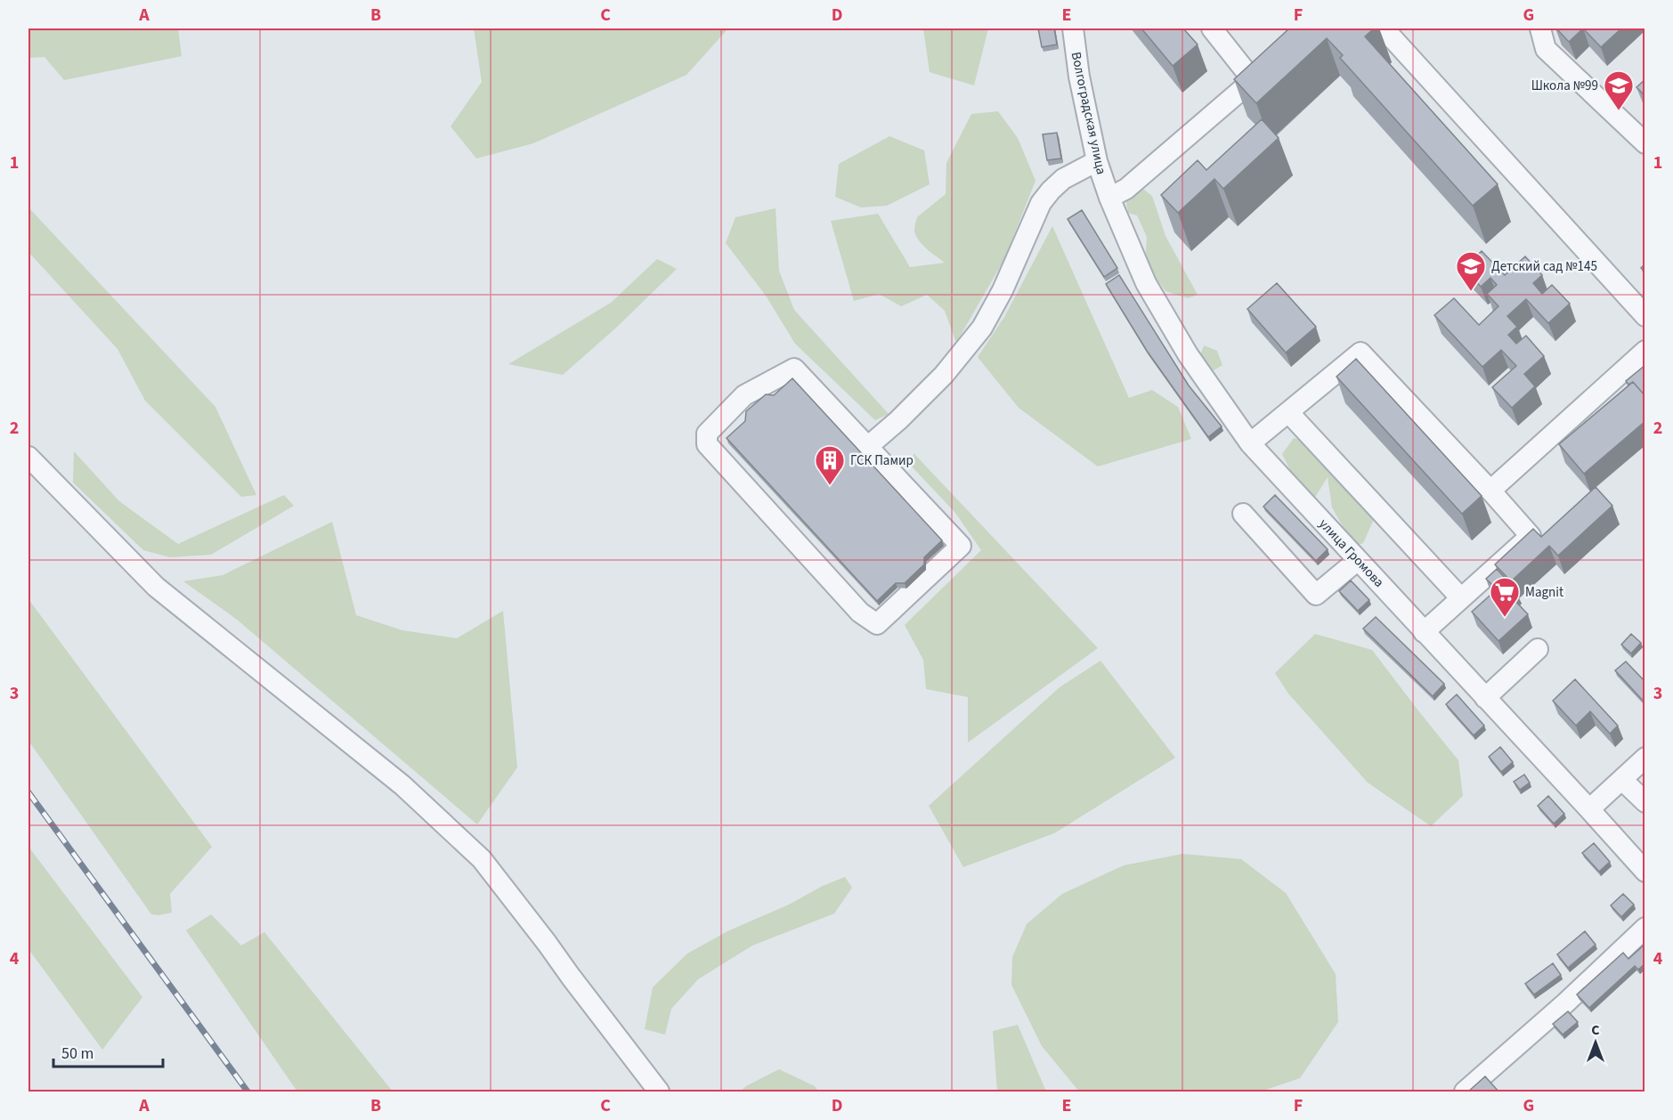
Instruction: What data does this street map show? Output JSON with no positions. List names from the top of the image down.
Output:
{
  "streets": {
    "street": ["Волгоградская улица", "улица Громова"]
  },
  "crossings": [
    ["Волгоградская улица", "улица Громова"]
  ],
  "places": {
    "school or university": ["Школа №99", "Детский сад №145"],
    "building": ["ГСК Памир"],
    "supermarket": ["Magnit"]
  },
  "scale_bar": "50 m",
  "north": "top",
  "grid": {
    "columns": [
      "A",
      "B",
      "C",
      "D",
      "E",
      "F",
      "G"
    ],
    "rows": [
      "1",
      "2",
      "3",
      "4"
    ]
  }
}
